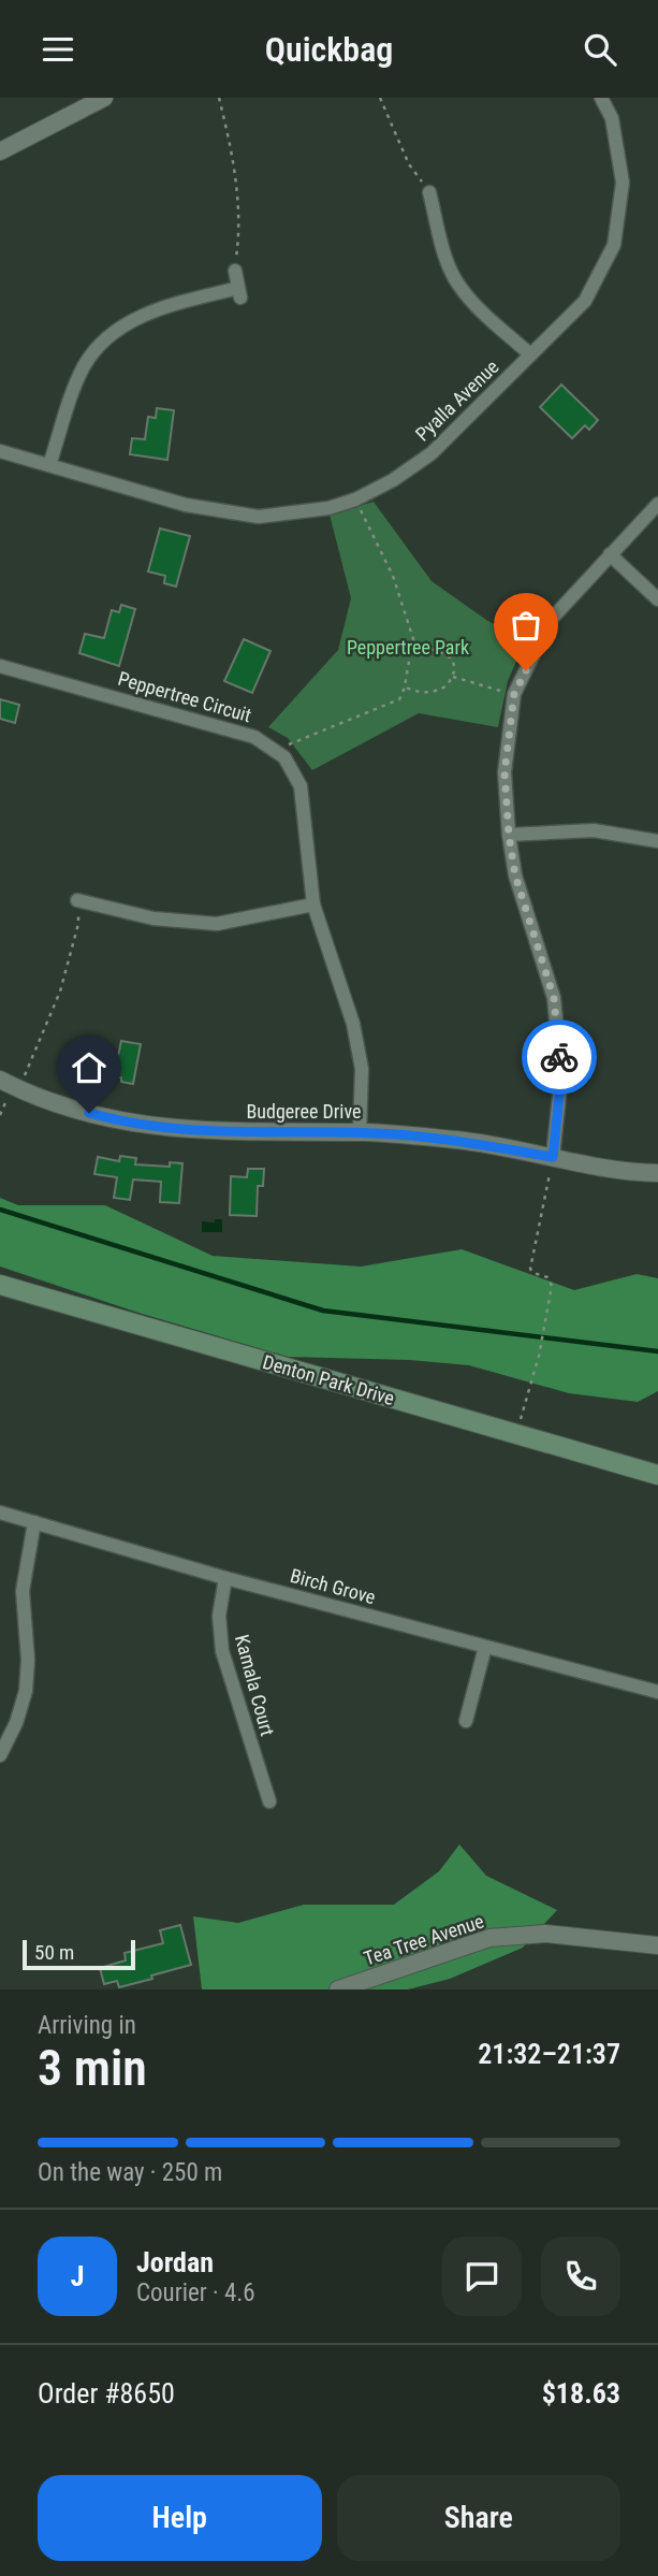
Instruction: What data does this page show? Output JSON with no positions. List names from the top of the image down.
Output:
{
  "streets": {
    "main road": ["Denton Park Drive"],
    "street": [
      "Pyalla Avenue",
      "Peppertree Circuit",
      "Budgeree Drive",
      "Birch Grove",
      "Kamala Court",
      "Tea Tree Avenue"
    ]
  },
  "crossings": [
    ["Birch Grove", "Kamala Court"]
  ],
  "parks": ["Peppertree Park"],
  "scale_bar": "50 m",
  "page": {
    "header": "Quickbag",
    "scale": "50 m",
    "heading": ["3 min", "Arriving in", "21:32–21:37"],
    "panel": [
      "Jordan",
      "Courier · 4.6",
      "Order #8650",
      "$18.63"
    ],
    "bar": "On the way · 250 m",
    "round": "J",
    "buttons": ["Help", "Share"]
  }
}
